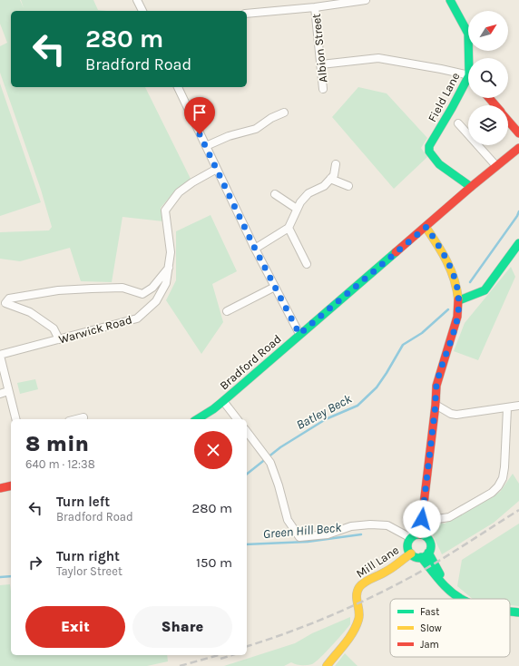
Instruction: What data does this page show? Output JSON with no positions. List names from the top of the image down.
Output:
{
  "streets": {
    "main road": ["Field Lane", "Bradford Road", "Mill Lane"],
    "street": ["Albion Street", "Warwick Road"]
  },
  "crossings": [
    ["Field Lane", "Bradford Road"]
  ],
  "water": ["Batley Beck", "Green Hill Beck"],
  "legend": ["Fast", "Slow", "Jam"],
  "north": "top right",
  "page": {
    "turn": ["280 m", "Bradford Road"],
    "heading": ["8 min", "640 m · 12:38"],
    "list": [
      {
        "name": "Turn left",
        "note": "Bradford Road",
        "value": "280 m"
      },
      {
        "name": "Turn right",
        "note": "Taylor Street",
        "value": "150 m"
      }
    ],
    "buttons": ["Exit", "Share"]
  }
}
